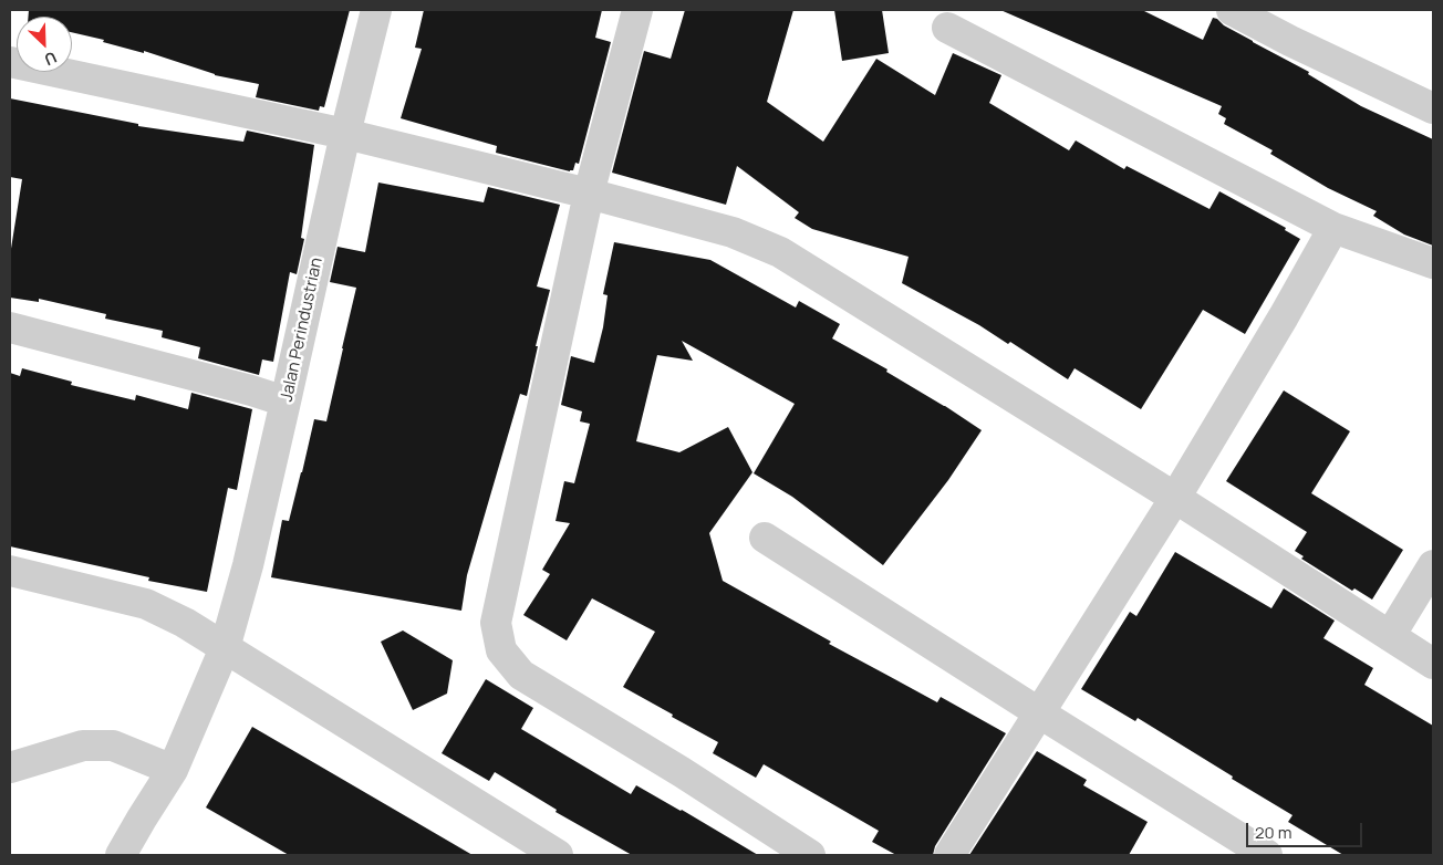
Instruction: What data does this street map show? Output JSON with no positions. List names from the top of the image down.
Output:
{
  "streets": {
    "street": ["Jalan Perindustrian"]
  },
  "scale_bar": "20 m",
  "north": "bottom right"
}
